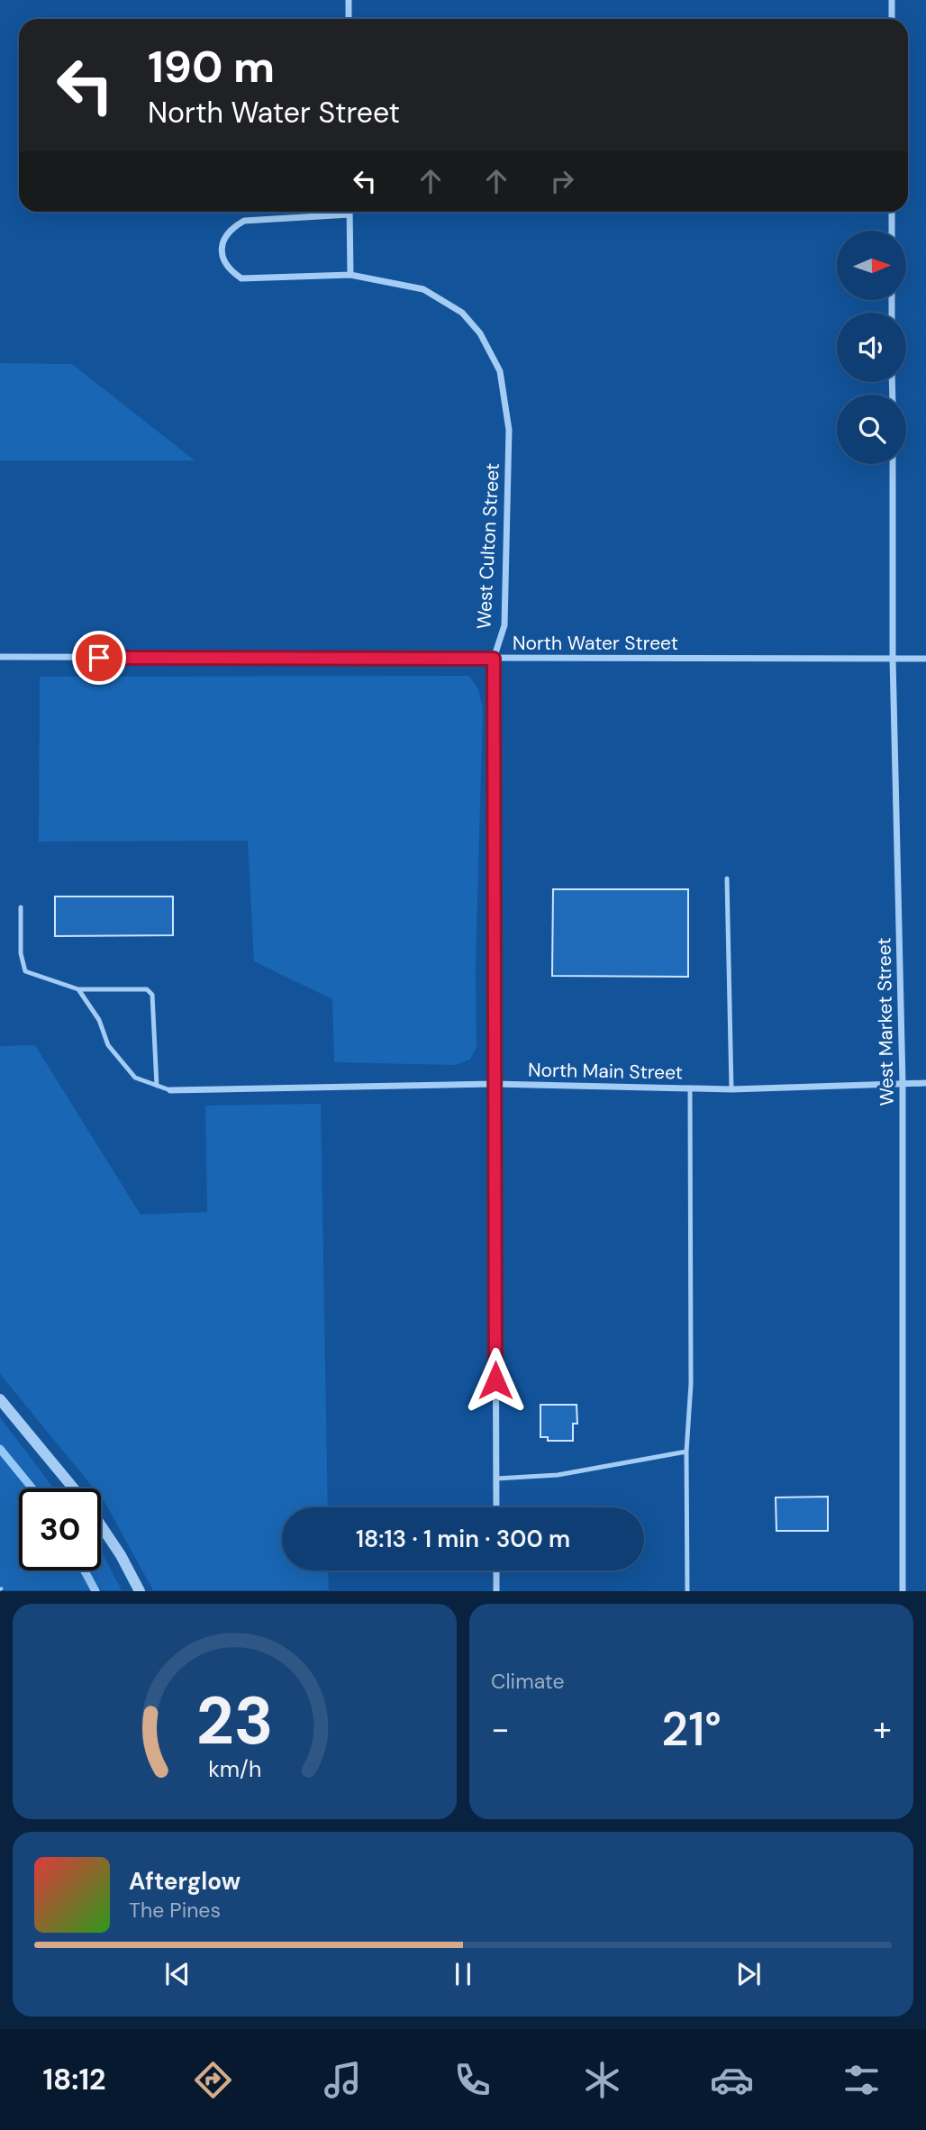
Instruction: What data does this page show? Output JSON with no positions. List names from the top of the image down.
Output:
{
  "streets": {
    "street": [
      "West Culton Street",
      "North Water Street",
      "West Market Street",
      "North Main Street"
    ]
  },
  "crossings": [
    ["West Culton Street", "North Water Street"],
    ["West Culton Street", "North Main Street"],
    ["North Water Street", "West Market Street"],
    ["West Market Street", "North Main Street"]
  ],
  "north": "right",
  "page": {
    "turn": ["190 m", "North Water Street"],
    "limit": "30",
    "trip": "18:13 · 1 min · 300 m",
    "tile": "Climate",
    "heat": ["−", "21°", "+"],
    "song": ["Afterglow", "The Pines"],
    "tabs": "18:12",
    "gauge": ["23", "km/h"]
  }
}
